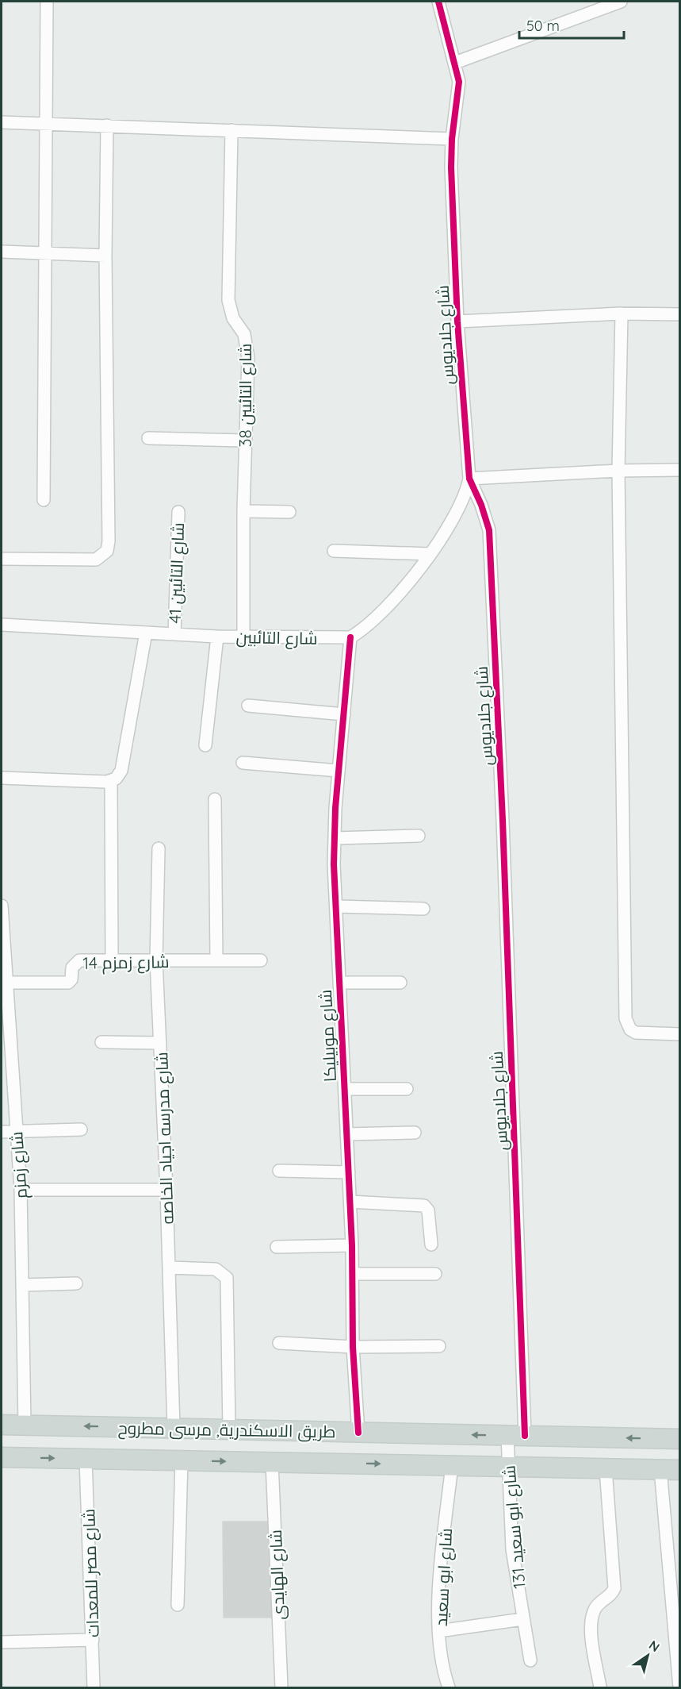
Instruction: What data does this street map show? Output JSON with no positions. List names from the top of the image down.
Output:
{
  "streets": {
    "main road": ["طريق الاسكندرية, مرسى مطروح"],
    "street": [
      "شارع جلاديوس",
      "شارع التائبين 38",
      "شارع التائبين 41",
      "شارع التائبين",
      "شارع زمزم 14",
      "شارع موبيليكا",
      "شارع مدرسه اجياد الخاصه",
      "شارع زمزم",
      "شارع ابو سعيد 131",
      "شارع مصر للمعدات",
      "شارع الهايدى",
      "شارع ابو سعيد"
    ]
  },
  "crossings": [
    ["شارع جلاديوس", "طريق الاسكندرية, مرسى مطروح"],
    ["شارع جلاديوس", "شارع ابو سعيد 131"],
    ["شارع التائبين 38", "شارع التائبين"],
    ["شارع التائبين 41", "شارع التائبين"],
    ["شارع التائبين", "شارع موبيليكا"],
    ["شارع زمزم 14", "شارع مدرسه اجياد الخاصه"],
    ["شارع زمزم 14", "شارع زمزم"],
    ["شارع موبيليكا", "طريق الاسكندرية, مرسى مطروح"],
    ["شارع مدرسه اجياد الخاصه", "طريق الاسكندرية, مرسى مطروح"],
    ["شارع زمزم", "طريق الاسكندرية, مرسى مطروح"],
    ["طريق الاسكندرية, مرسى مطروح", "شارع ابو سعيد 131"],
    ["طريق الاسكندرية, مرسى مطروح", "شارع مصر للمعدات"],
    ["طريق الاسكندرية, مرسى مطروح", "شارع الهايدى"],
    ["طريق الاسكندرية, مرسى مطروح", "شارع ابو سعيد"]
  ],
  "scale_bar": "50 m",
  "north": "top right"
}
